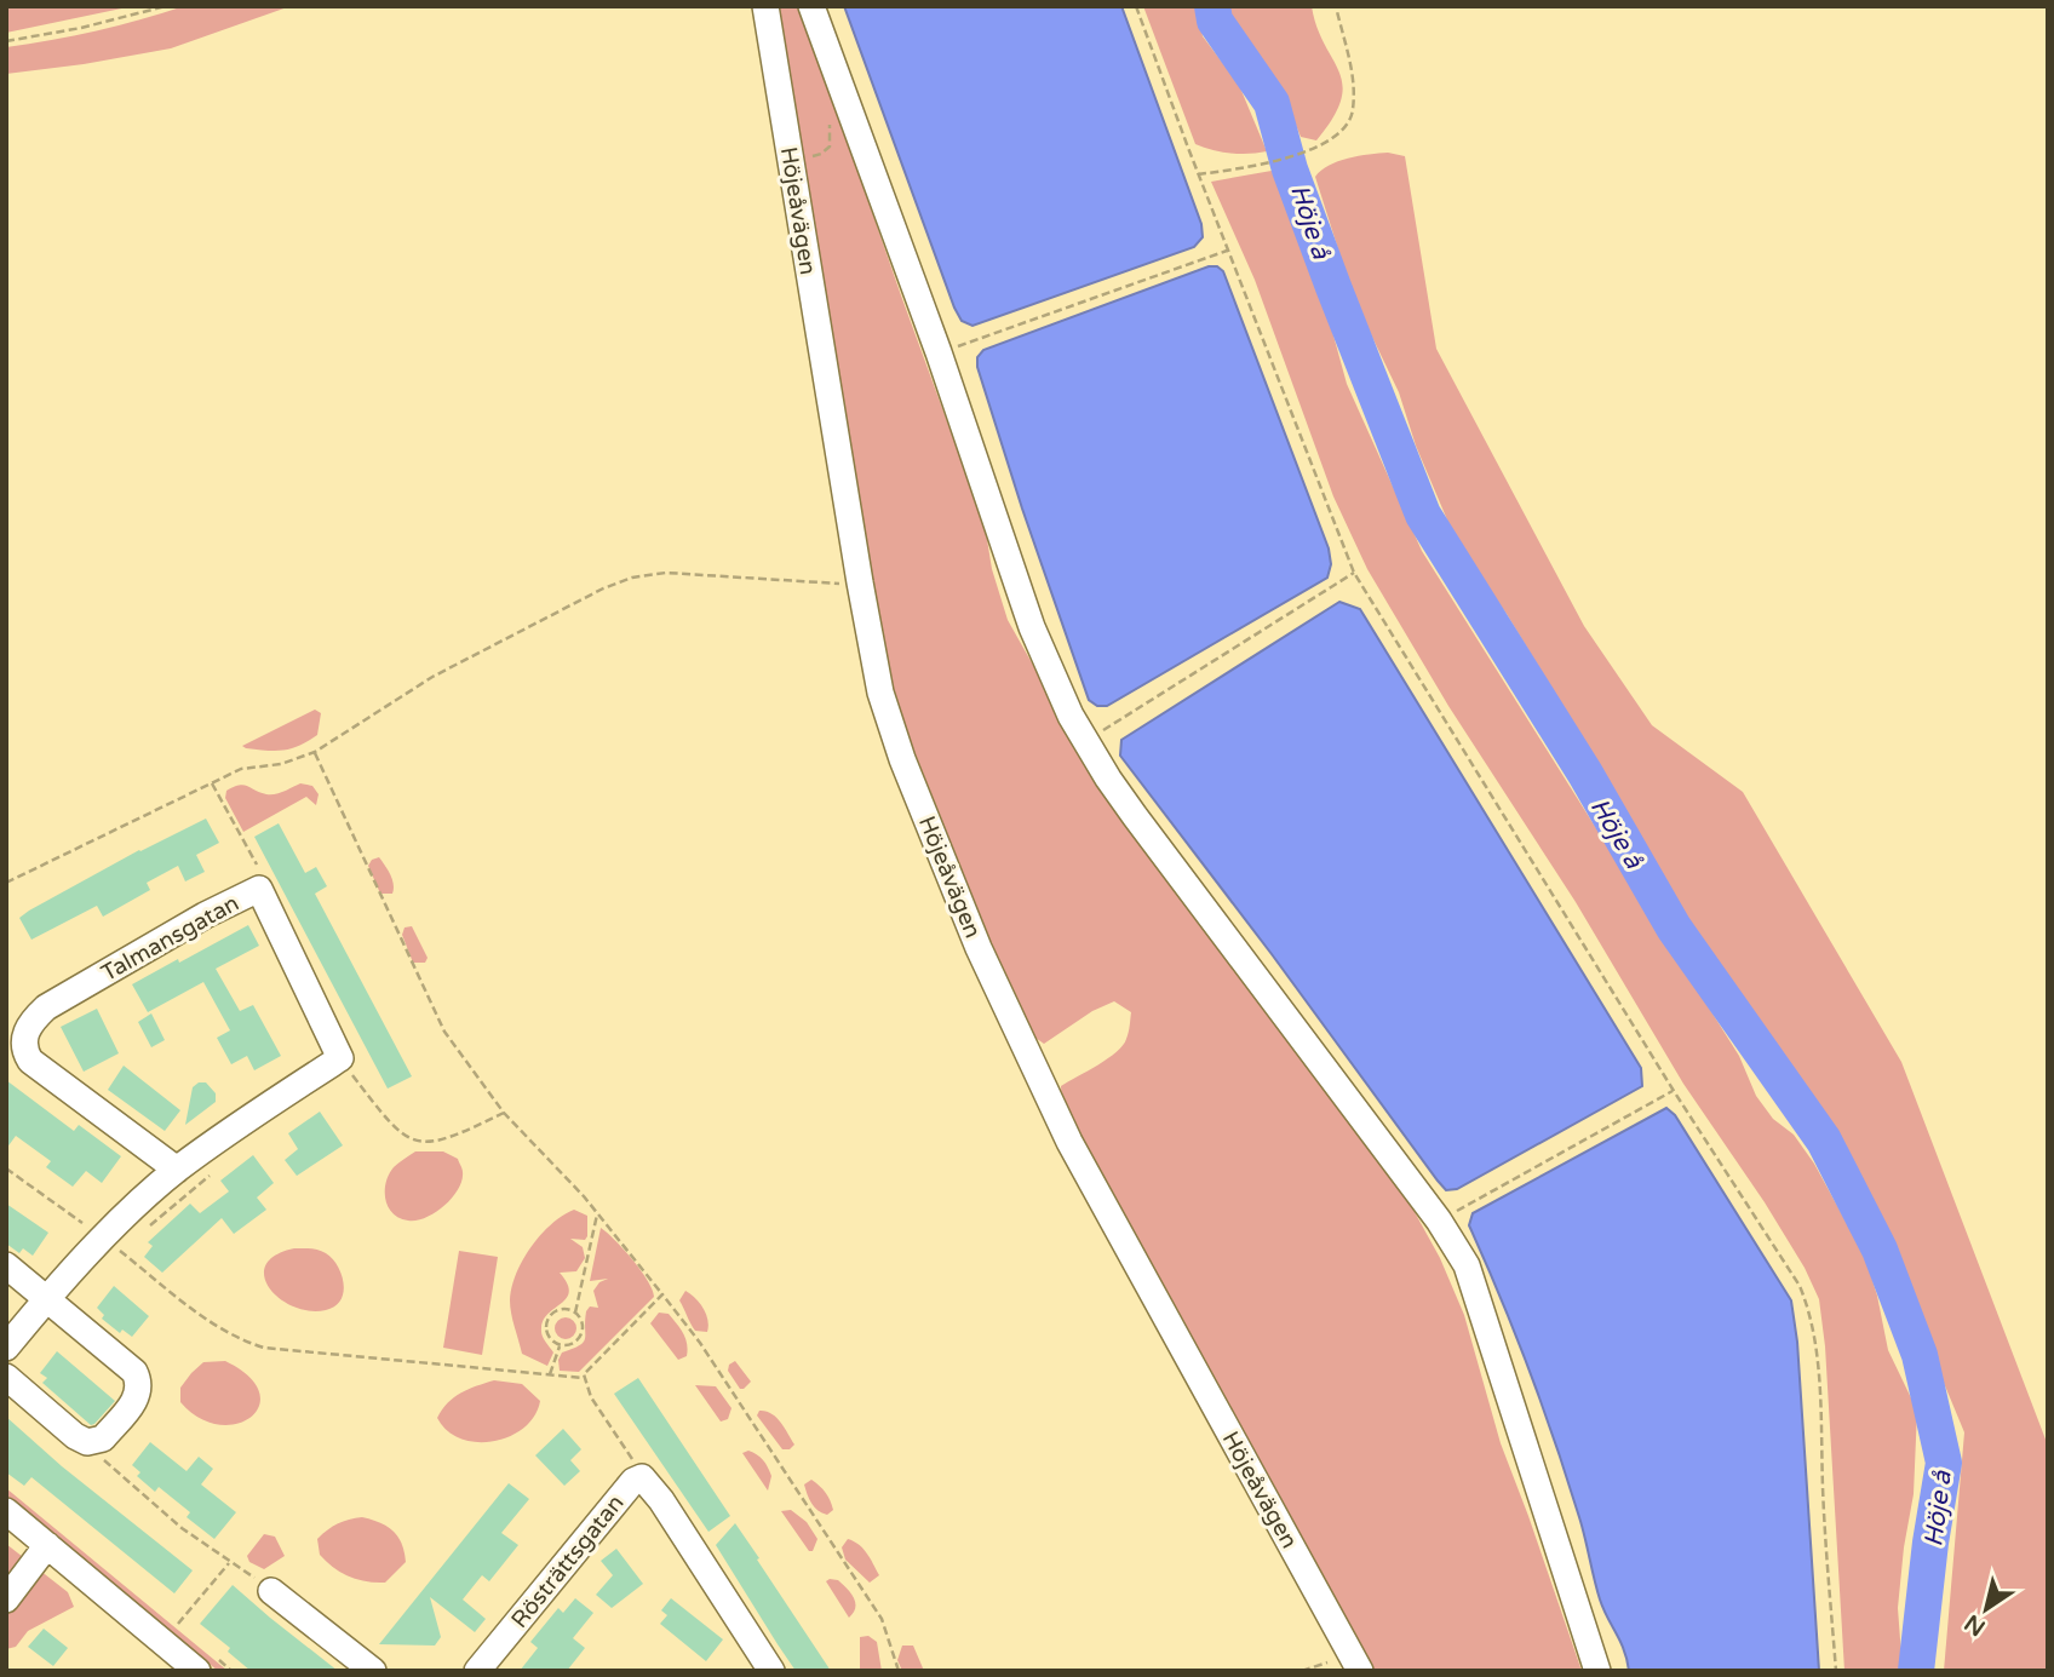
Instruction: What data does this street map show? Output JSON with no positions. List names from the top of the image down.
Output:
{
  "streets": {
    "street": ["Höjeåvägen", "Talmansgatan", "Rösträttsgatan"]
  },
  "water": ["Höje å"],
  "north": "bottom left"
}
